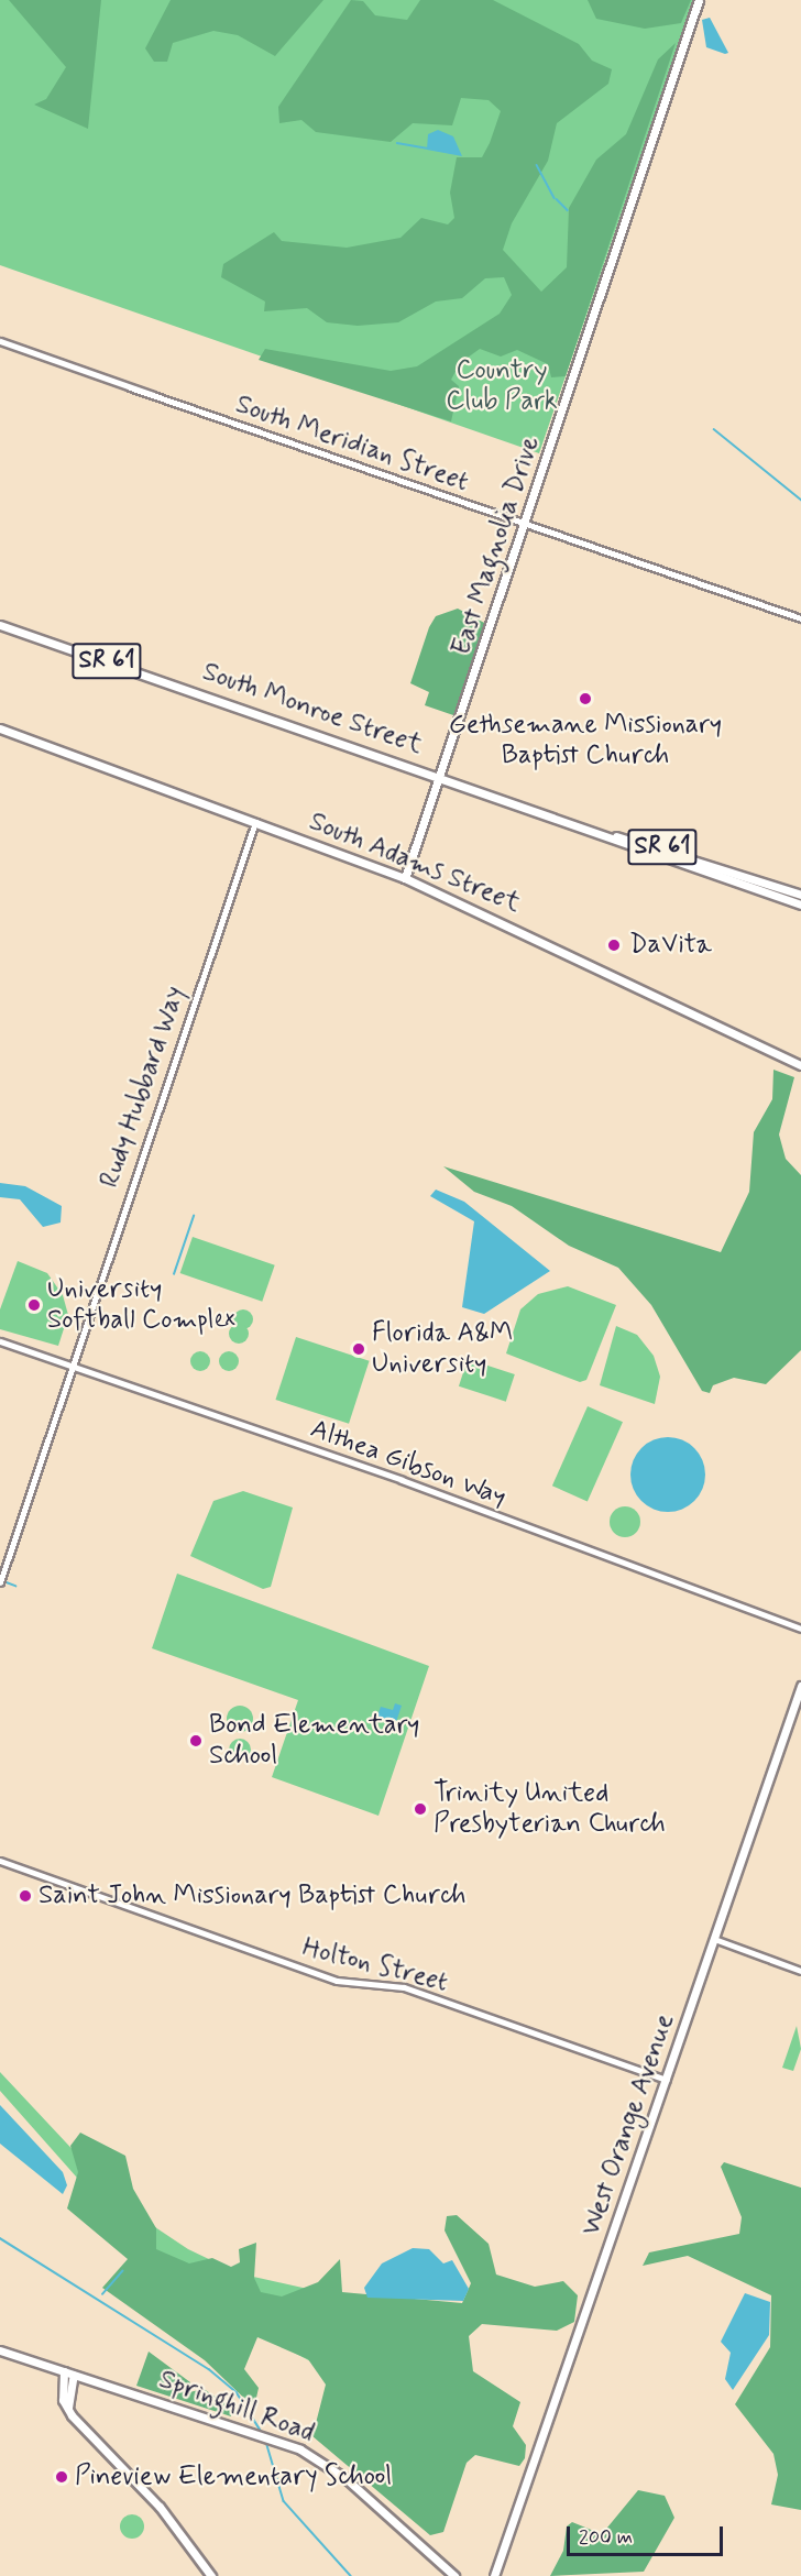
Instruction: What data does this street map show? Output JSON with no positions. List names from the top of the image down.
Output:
{
  "streets": {
    "main road": [
      "East Magnolia Drive",
      "SR 61",
      "South Monroe Street",
      "South Adams Street",
      "West Orange Avenue",
      "Springhill Road"
    ],
    "street": [
      "South Meridian Street",
      "Rudy Hubbard Way",
      "Althea Gibson Way",
      "Holton Street"
    ]
  },
  "crossings": [
    ["South Meridian Street", "East Magnolia Drive"],
    ["East Magnolia Drive", "South Monroe Street"],
    ["East Magnolia Drive", "South Adams Street"],
    ["South Adams Street", "Rudy Hubbard Way"],
    ["Rudy Hubbard Way", "Althea Gibson Way"],
    ["Holton Street", "West Orange Avenue"]
  ],
  "parks": ["Country Club Park"],
  "places": [
    "Gethsemane Missionary Baptist Church",
    "DaVita",
    "University Softball Complex",
    "Florida A&M University",
    "Bond Elementary School",
    "Trinity United Presbyterian Church",
    "Saint John Missionary Baptist Church",
    "Pineview Elementary School"
  ],
  "scale_bar": "200 m"
}
